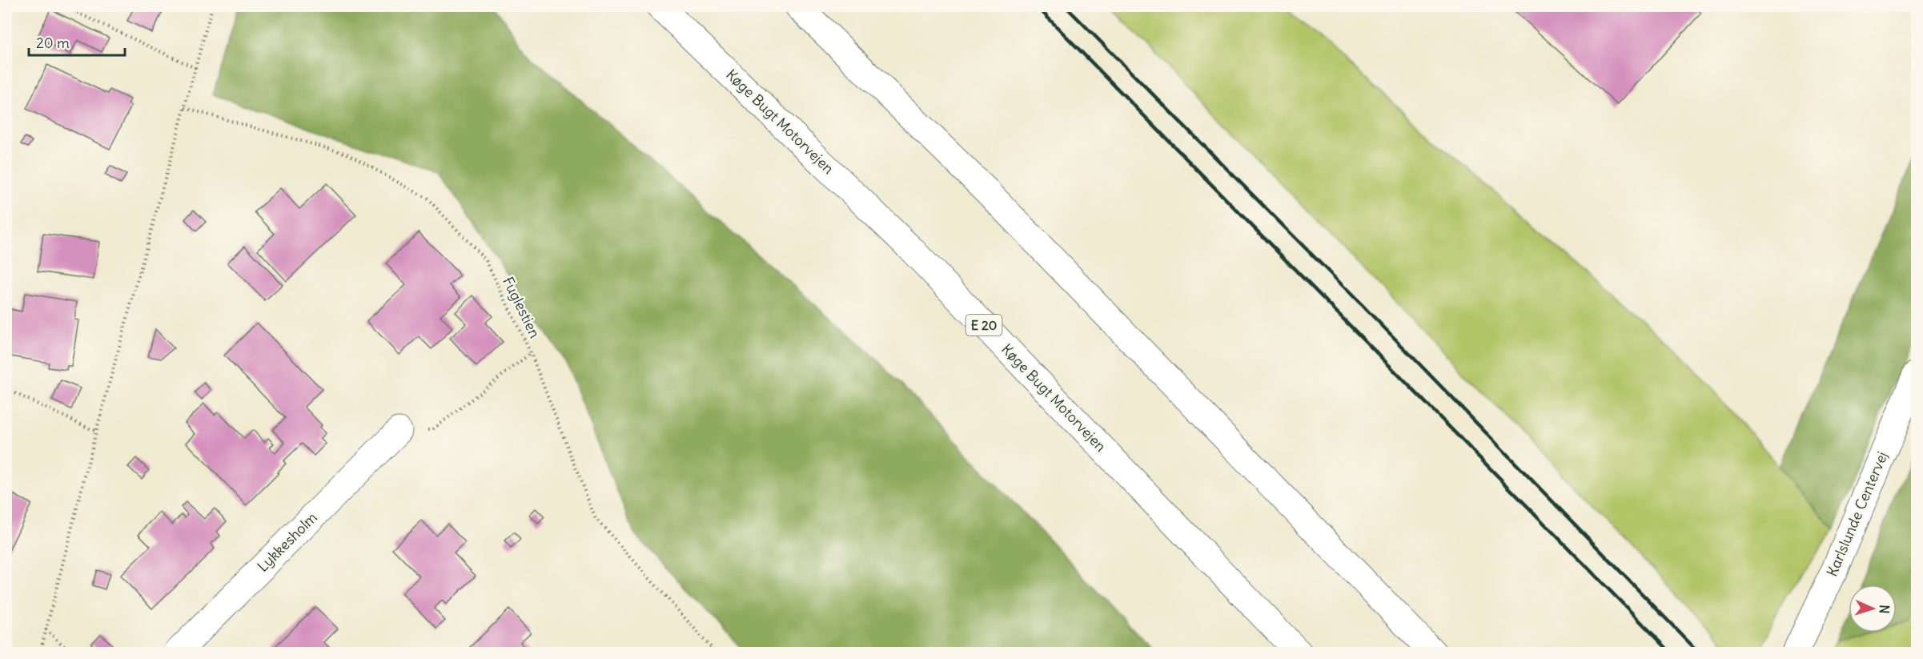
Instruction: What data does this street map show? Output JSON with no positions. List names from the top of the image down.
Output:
{
  "streets": {
    "main road": [
      "Køge Bugt Motorvejen",
      "E 20",
      "Karlslunde Centervej",
      "Lykkesholm"
    ],
    "path": ["Fuglestien"]
  },
  "scale_bar": "20 m",
  "north": "right"
}
